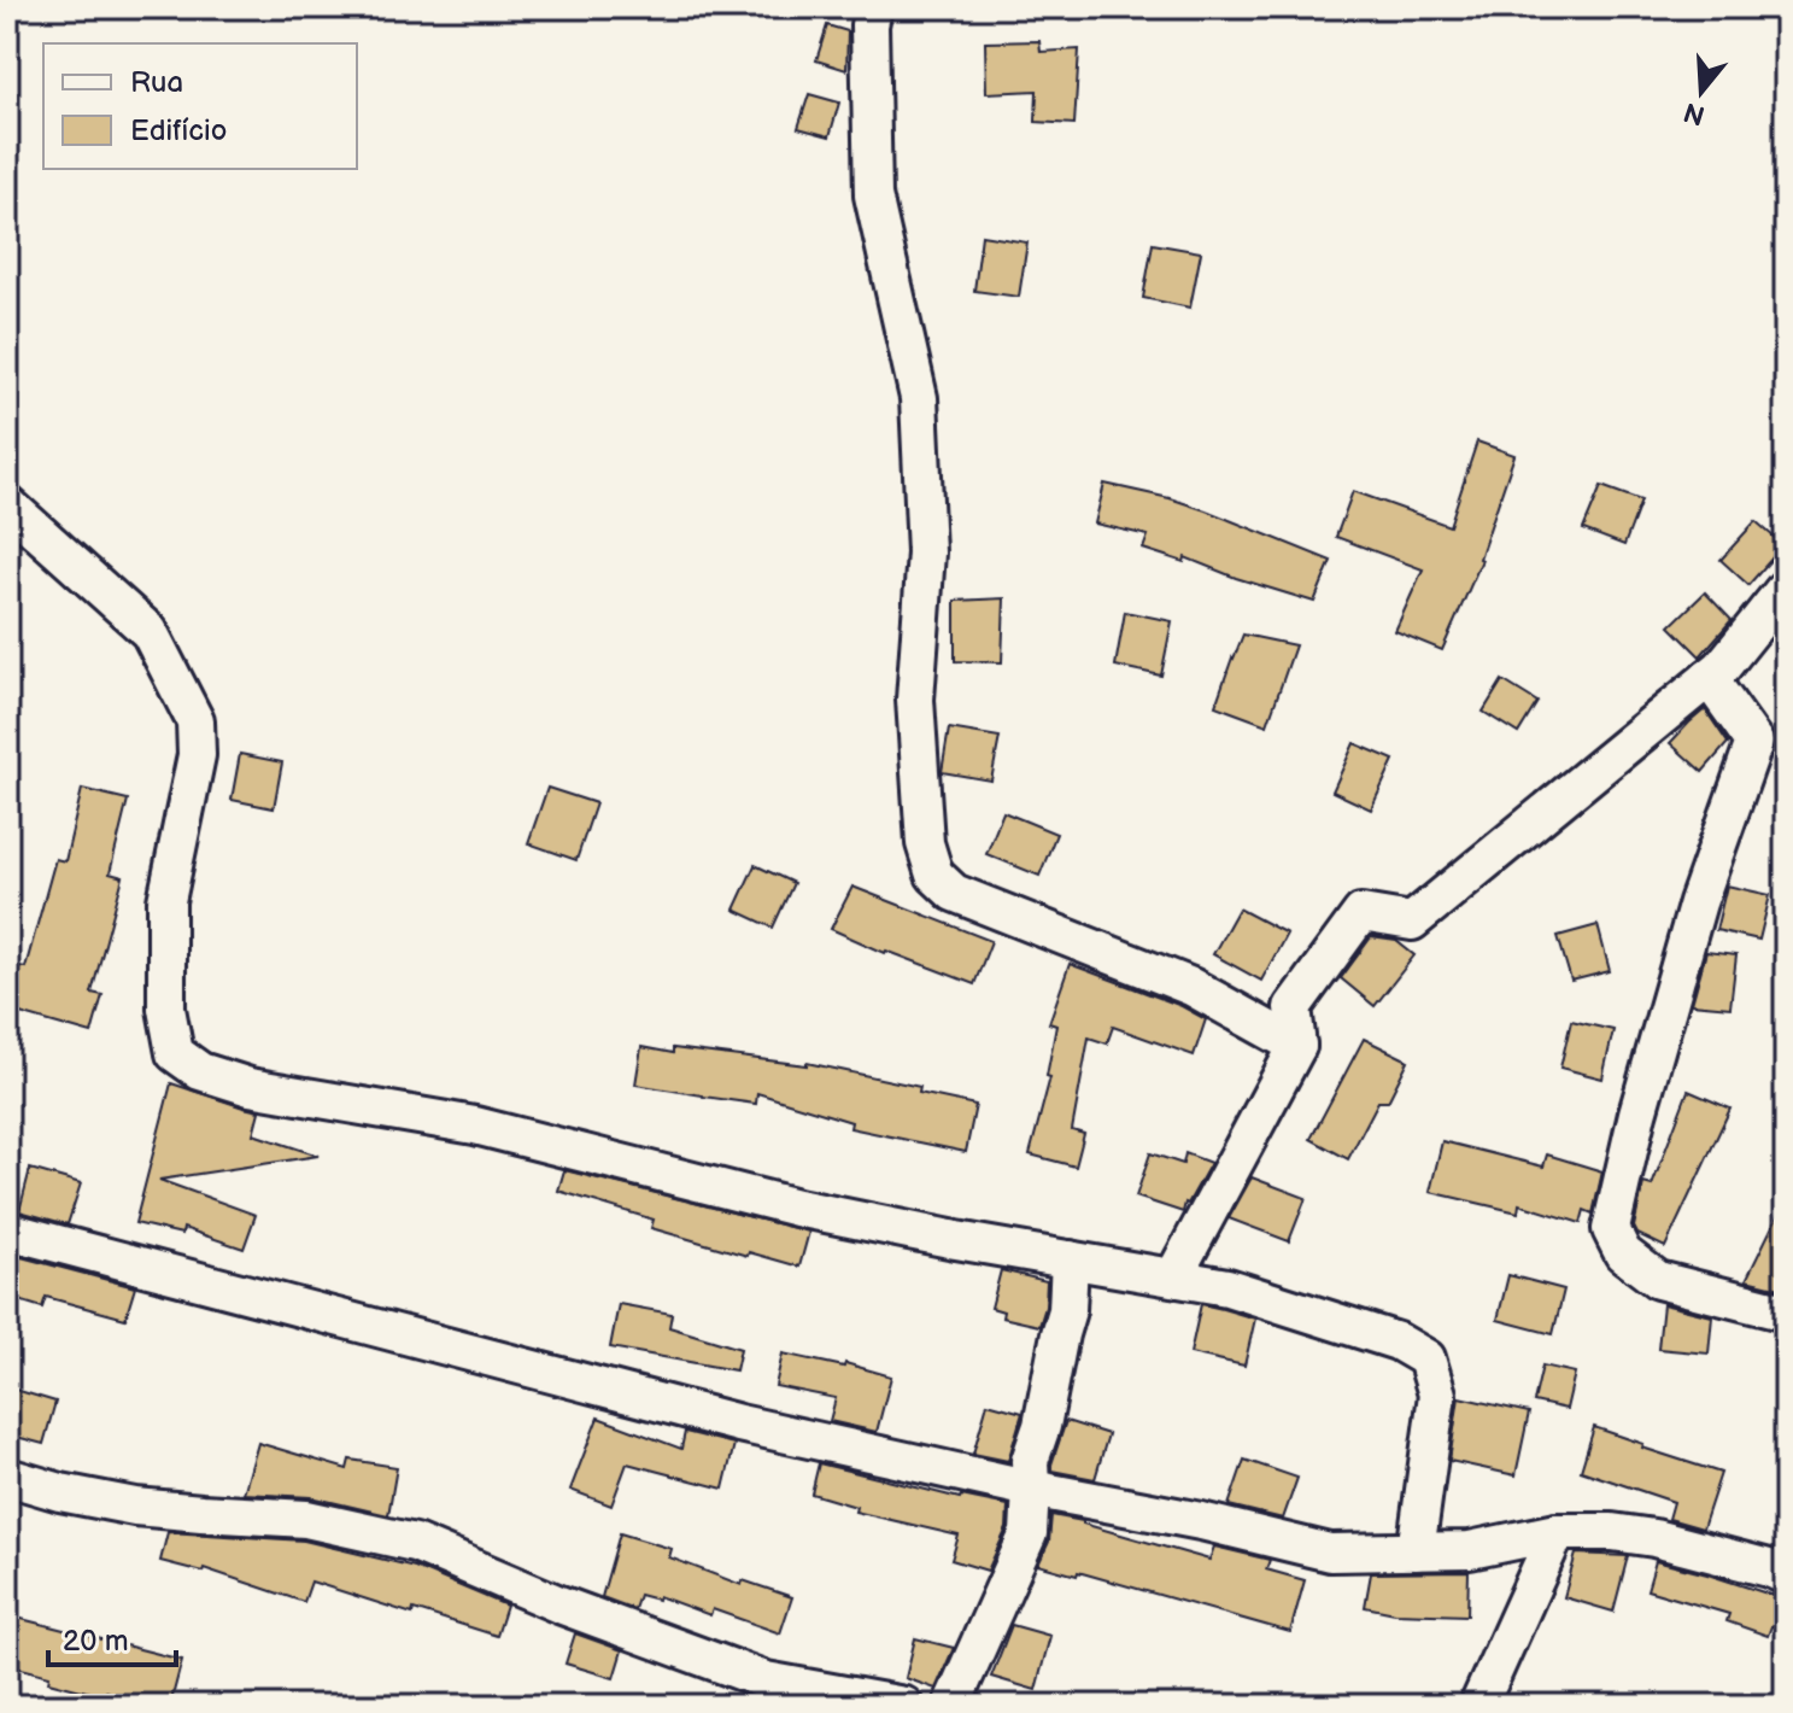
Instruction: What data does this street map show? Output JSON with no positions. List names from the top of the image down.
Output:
{
  "legend": ["Rua", "Edifício"],
  "scale_bar": "20 m",
  "north": "bottom"
}
